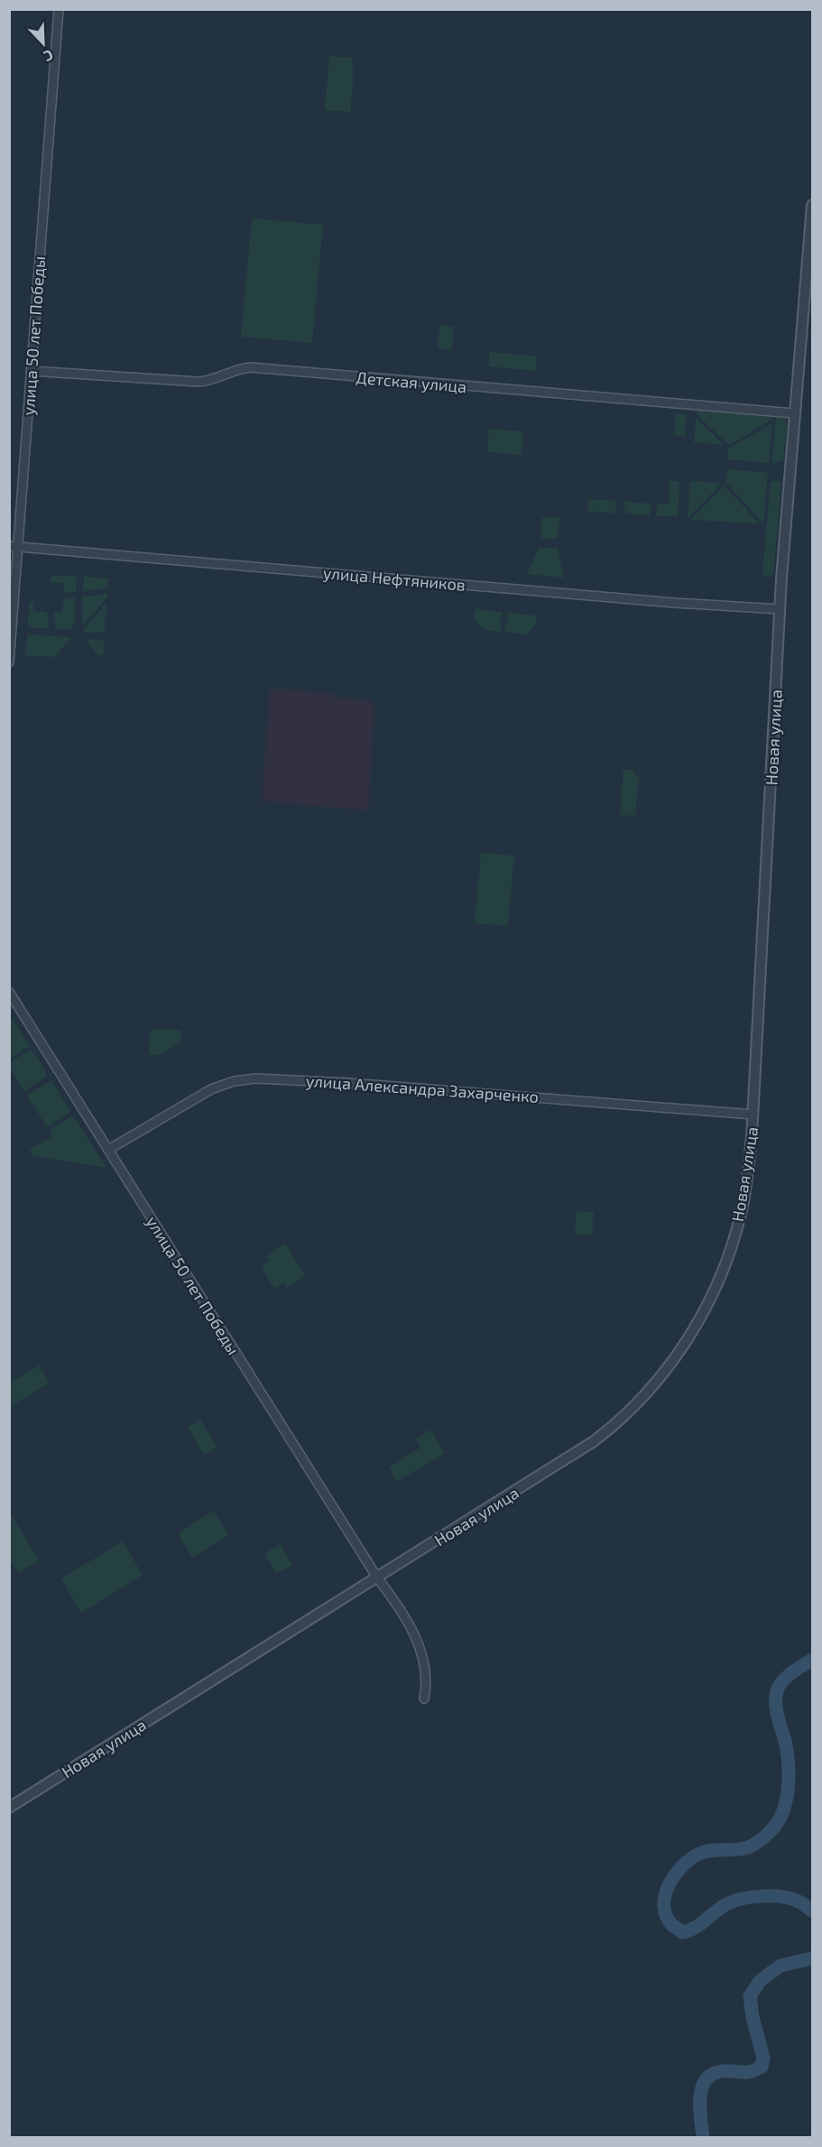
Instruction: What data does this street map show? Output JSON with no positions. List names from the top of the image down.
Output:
{
  "streets": {
    "street": [
      "улица 50 лет Победы",
      "Детская улица",
      "улица Нефтяников",
      "Новая улица",
      "улица Александра Захарченко"
    ]
  },
  "crossings": [
    ["улица 50 лет Победы", "Детская улица"],
    ["улица 50 лет Победы", "улица Нефтяников"],
    ["улица 50 лет Победы", "Новая улица"],
    ["улица 50 лет Победы", "улица Александра Захарченко"],
    ["Детская улица", "Новая улица"],
    ["улица Нефтяников", "Новая улица"],
    ["Новая улица", "улица Александра Захарченко"]
  ],
  "north": "bottom right"
}
